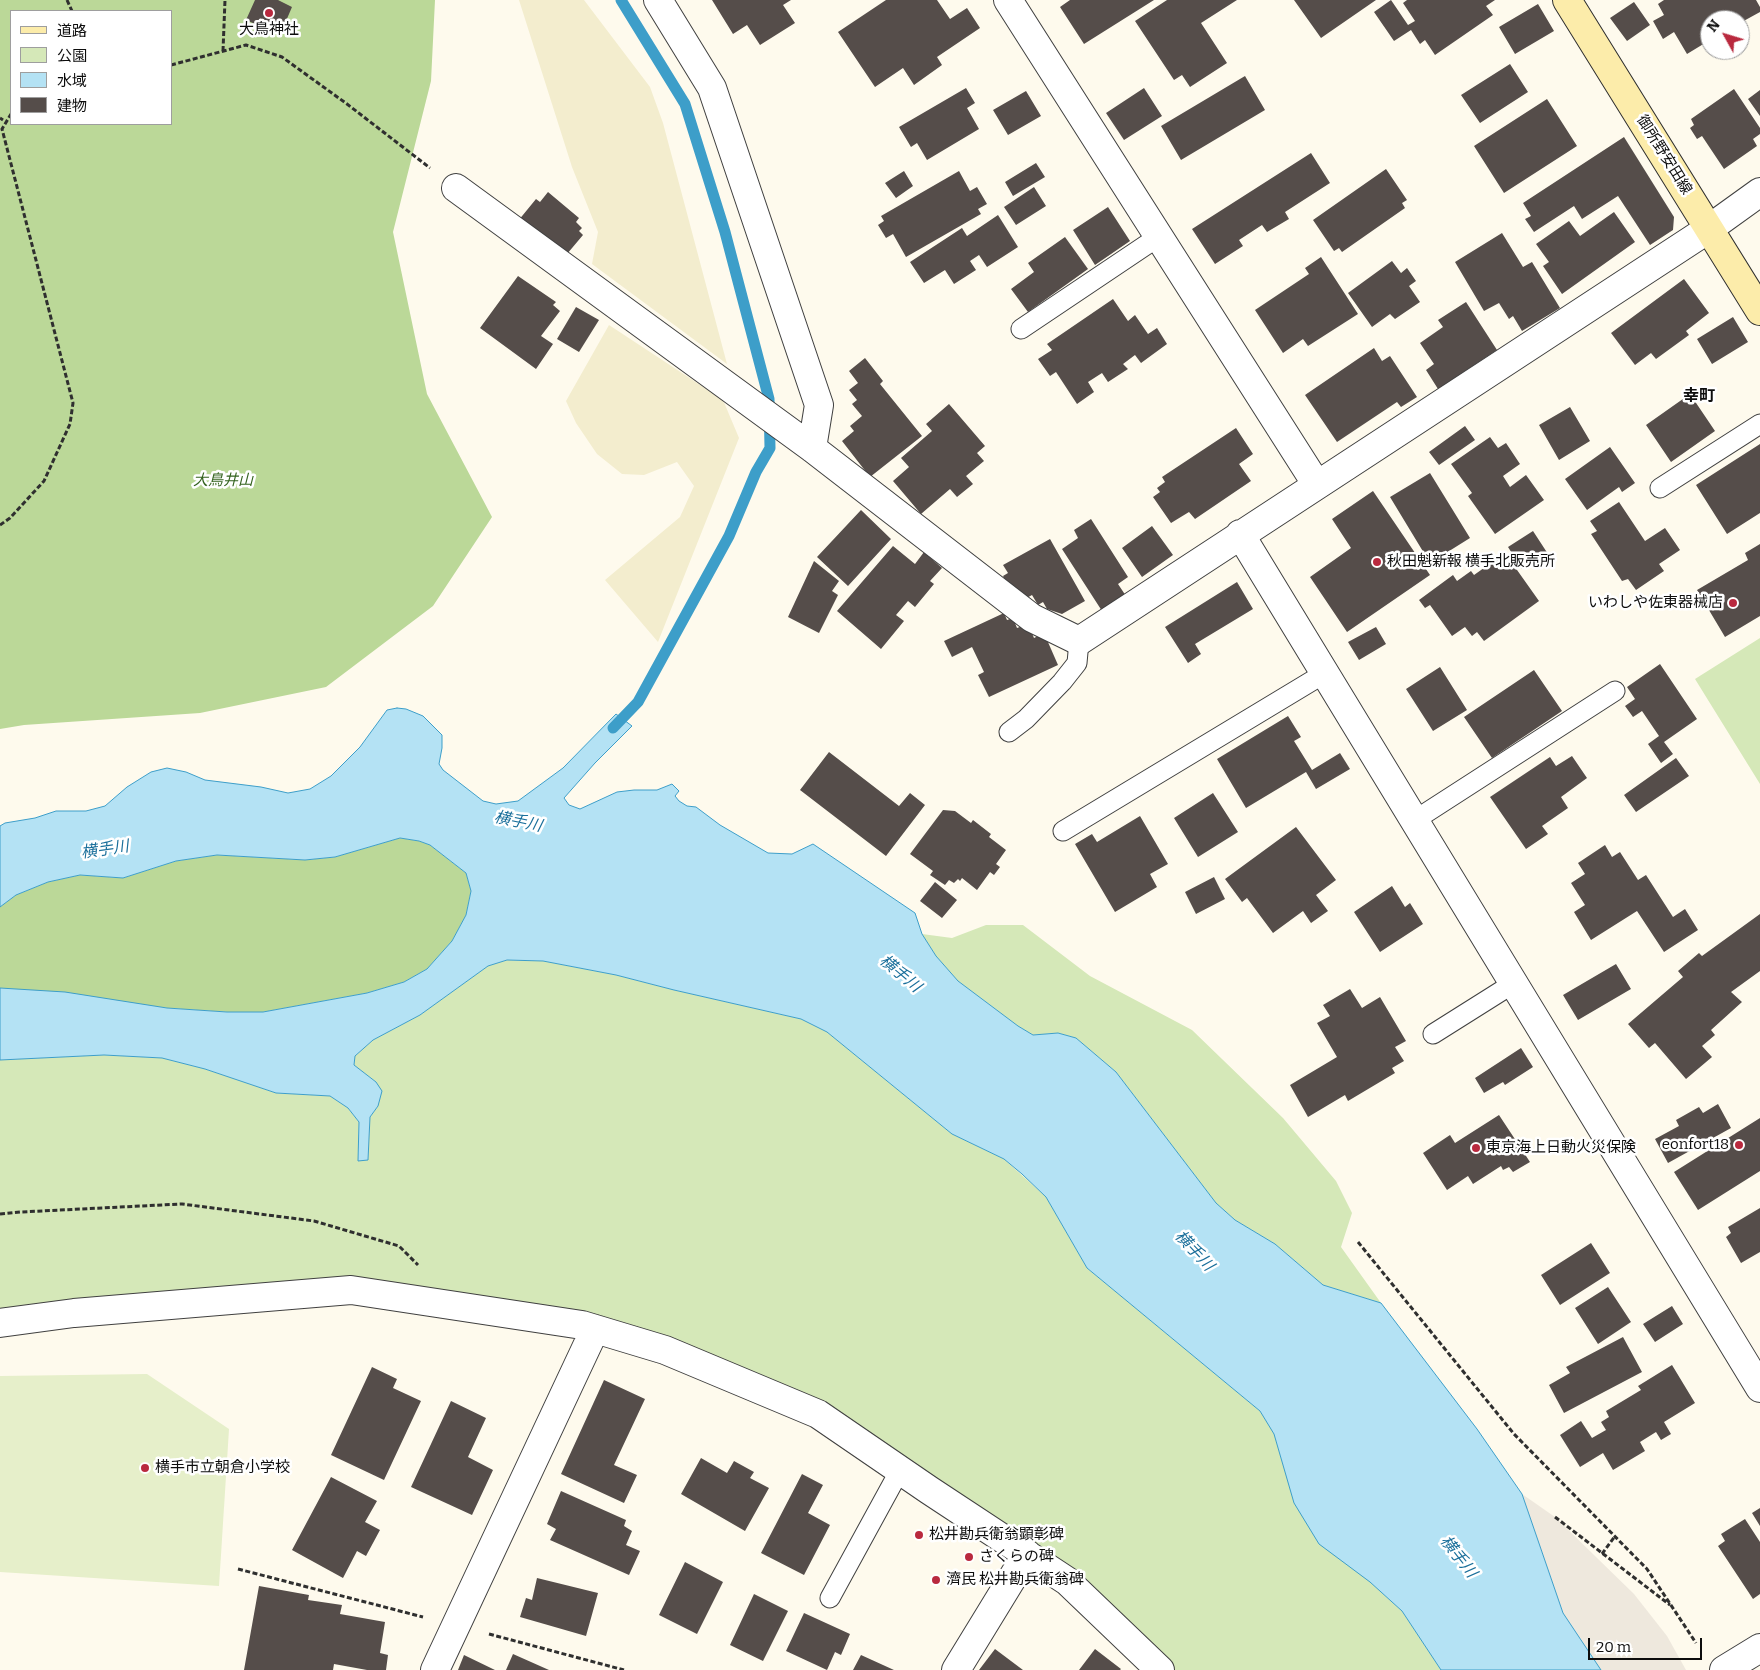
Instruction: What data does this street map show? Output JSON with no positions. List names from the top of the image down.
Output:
{
  "streets": {
    "main road": ["御所野安田線"]
  },
  "districts": ["幸町"],
  "water": ["横手川"],
  "parks": ["大鳥井山"],
  "places": [
    "大鳥神社",
    "秋田魁新報 横手北販売所",
    "いわしや佐東器械店",
    "eonfort18",
    "東京海上日動火災保険",
    "横手市立朝倉小学校",
    "松井勘兵衛翁顕彰碑",
    "さくらの碑",
    "濟民 松井勘兵衛翁碑"
  ],
  "legend": [
    "道路",
    "公園",
    "水域",
    "建物"
  ],
  "scale_bar": "20 m",
  "north": "top left"
}
